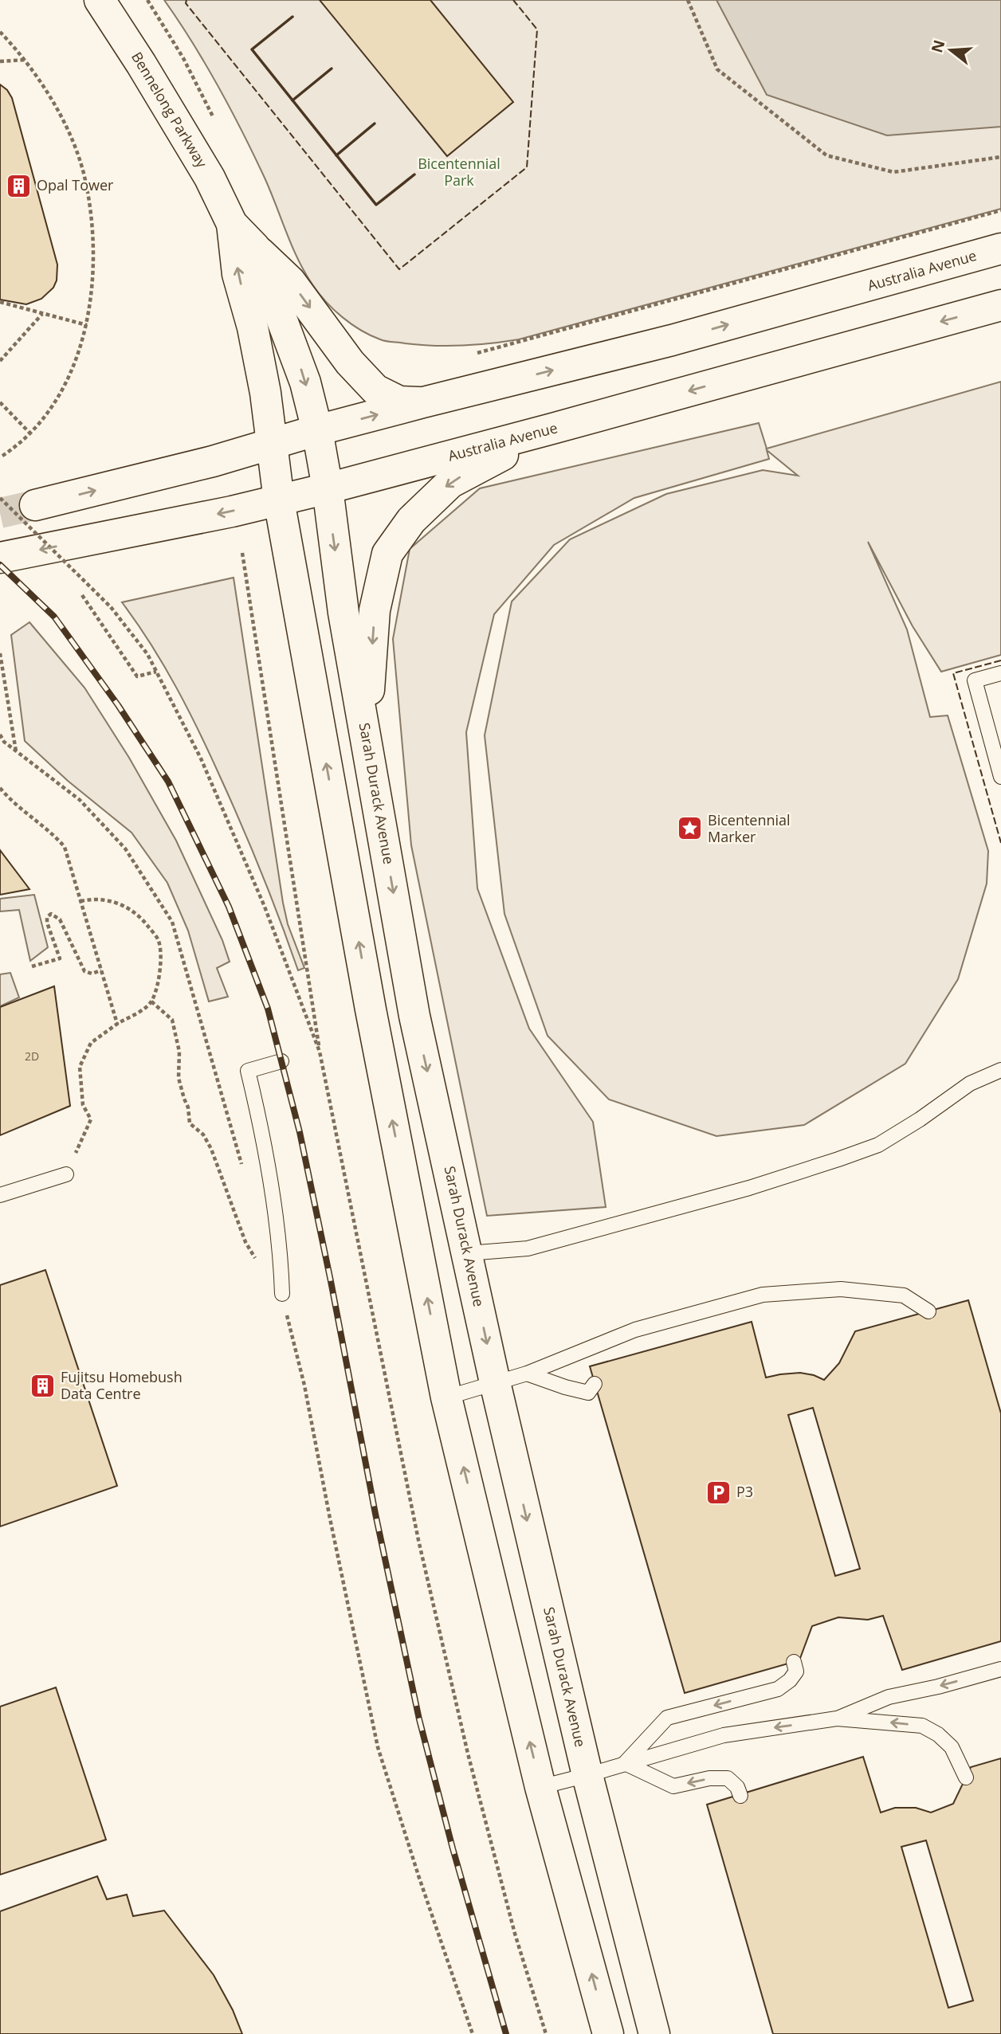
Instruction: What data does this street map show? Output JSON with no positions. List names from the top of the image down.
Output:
{
  "streets": {
    "street": ["Bennelong Parkway", "Australia Avenue", "Sarah Durack Avenue"]
  },
  "crossings": [
    ["Bennelong Parkway", "Australia Avenue"],
    ["Bennelong Parkway", "Sarah Durack Avenue"],
    ["Australia Avenue", "Sarah Durack Avenue"]
  ],
  "parks": ["Bicentennial Park"],
  "places": {
    "building": ["Opal Tower", "Fujitsu Homebush Data Centre"],
    "place": ["Bicentennial Marker"],
    "parking": ["P3"]
  },
  "house_numbers": ["2D"],
  "north": "left"
}
